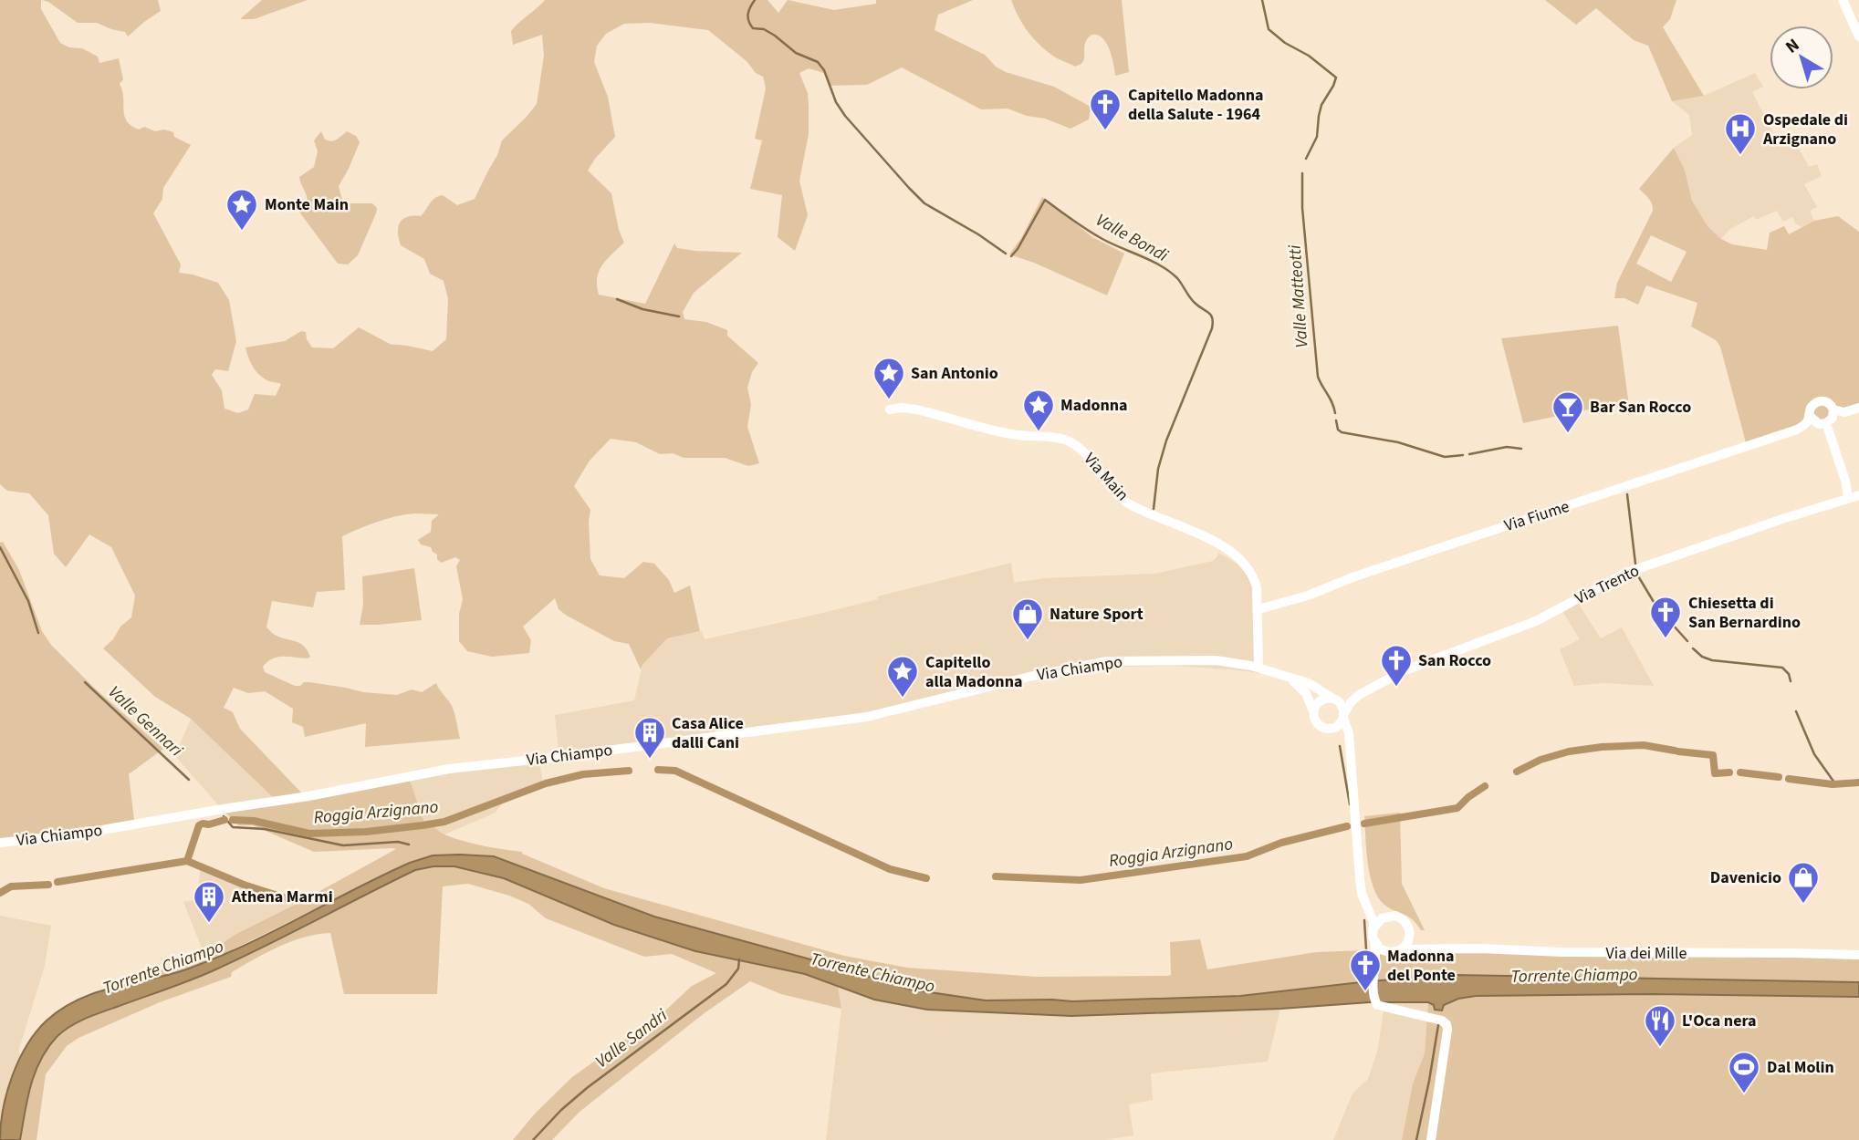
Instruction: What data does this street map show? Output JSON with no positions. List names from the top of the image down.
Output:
{
  "streets": {
    "main road": ["Via Chiampo", "Via dei Mille"],
    "street": ["Via Main", "Via Fiume", "Via Trento"]
  },
  "crossings": [
    ["Via Main", "Via Fiume"],
    ["Via Main", "Via Chiampo"],
    ["Via Trento", "Via Chiampo"]
  ],
  "water": [
    "Valle Bondi",
    "Valle Matteotti",
    "Valle Gennari",
    "Roggia Arzignano",
    "Torrente Chiampo",
    "Valle Sandri"
  ],
  "places": {
    "church": [
      "Capitello Madonna della Salute - 1964",
      "Chiesetta di San Bernardino",
      "San Rocco",
      "Madonna del Ponte"
    ],
    "hospital": ["Ospedale di Arzignano"],
    "place": [
      "Monte Main",
      "San Antonio",
      "Madonna",
      "Capitello alla Madonna"
    ],
    "bar": ["Bar San Rocco"],
    "shop": ["Nature Sport", "Davenicio"],
    "building": ["Casa Alice dalli Cani", "Athena Marmi"],
    "restaurant": ["L'Oca nera"],
    "sports": ["Dal Molin"]
  },
  "north": "top left"
}
